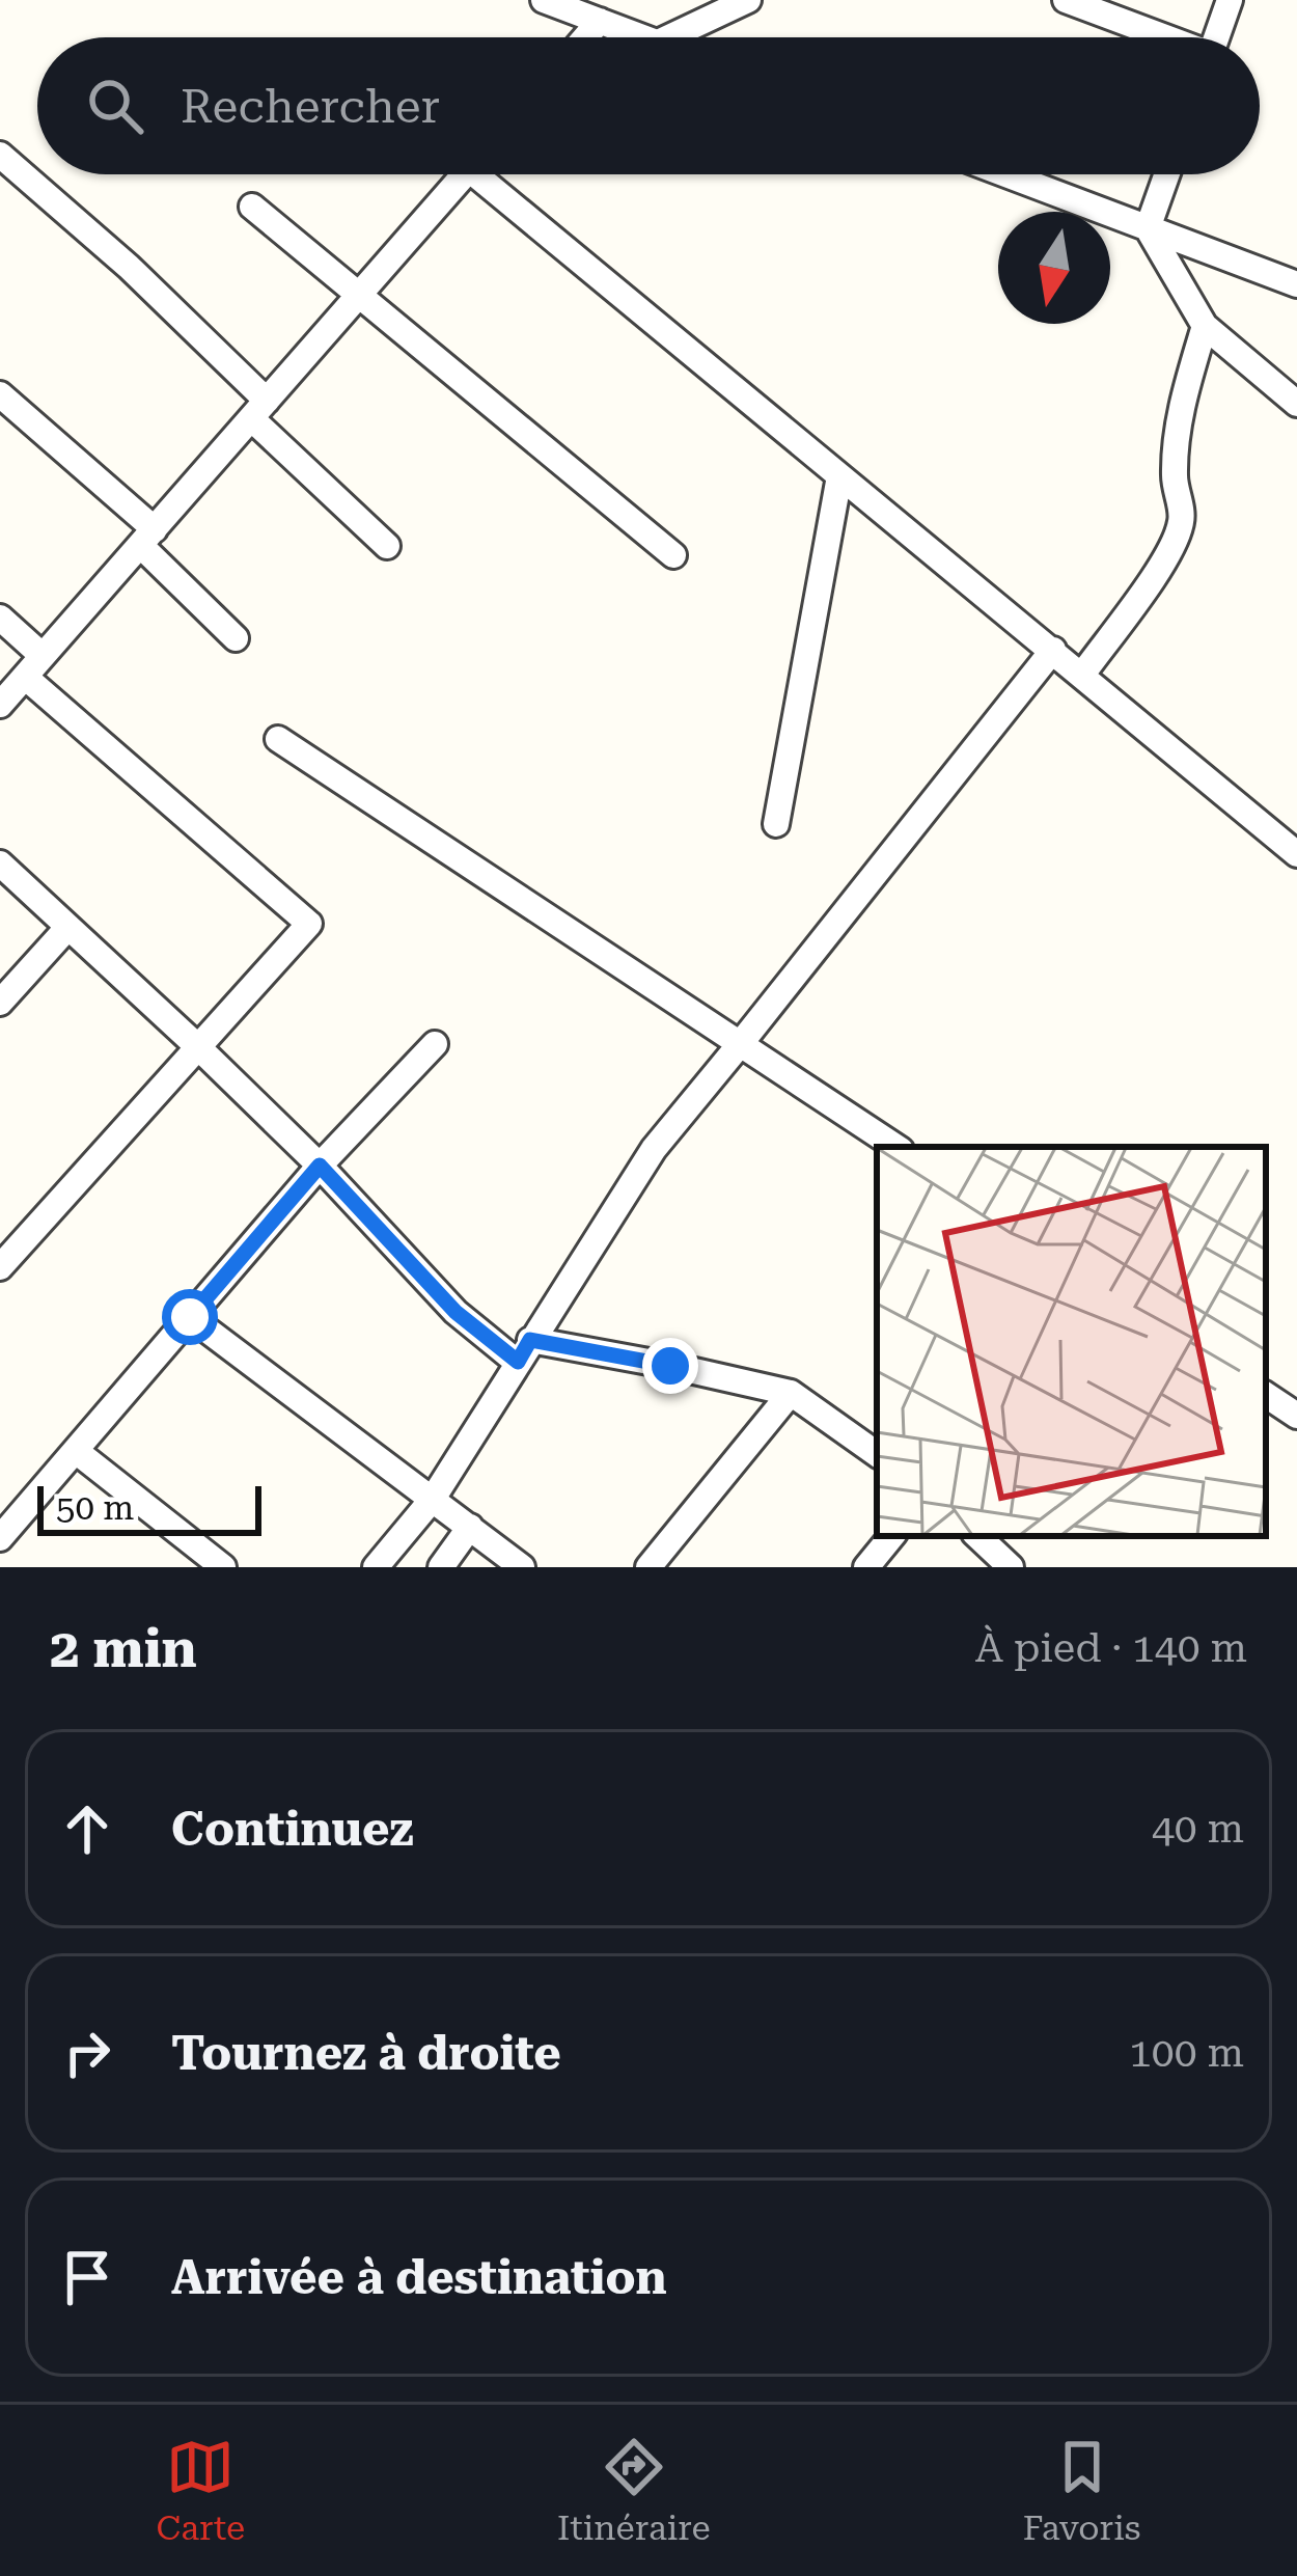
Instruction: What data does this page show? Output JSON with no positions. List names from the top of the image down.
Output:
{
  "scale_bar": "50 m",
  "north": "bottom",
  "page": {
    "search": "Rechercher",
    "scale": "50 m",
    "heading": ["2 min", "À pied · 140 m"],
    "list": [
      ["Continuez", "40 m"],
      ["Tournez à droite", "100 m"],
      "Arrivée à destination"
    ],
    "nav": ["Carte", "Itinéraire", "Favoris"]
  }
}
